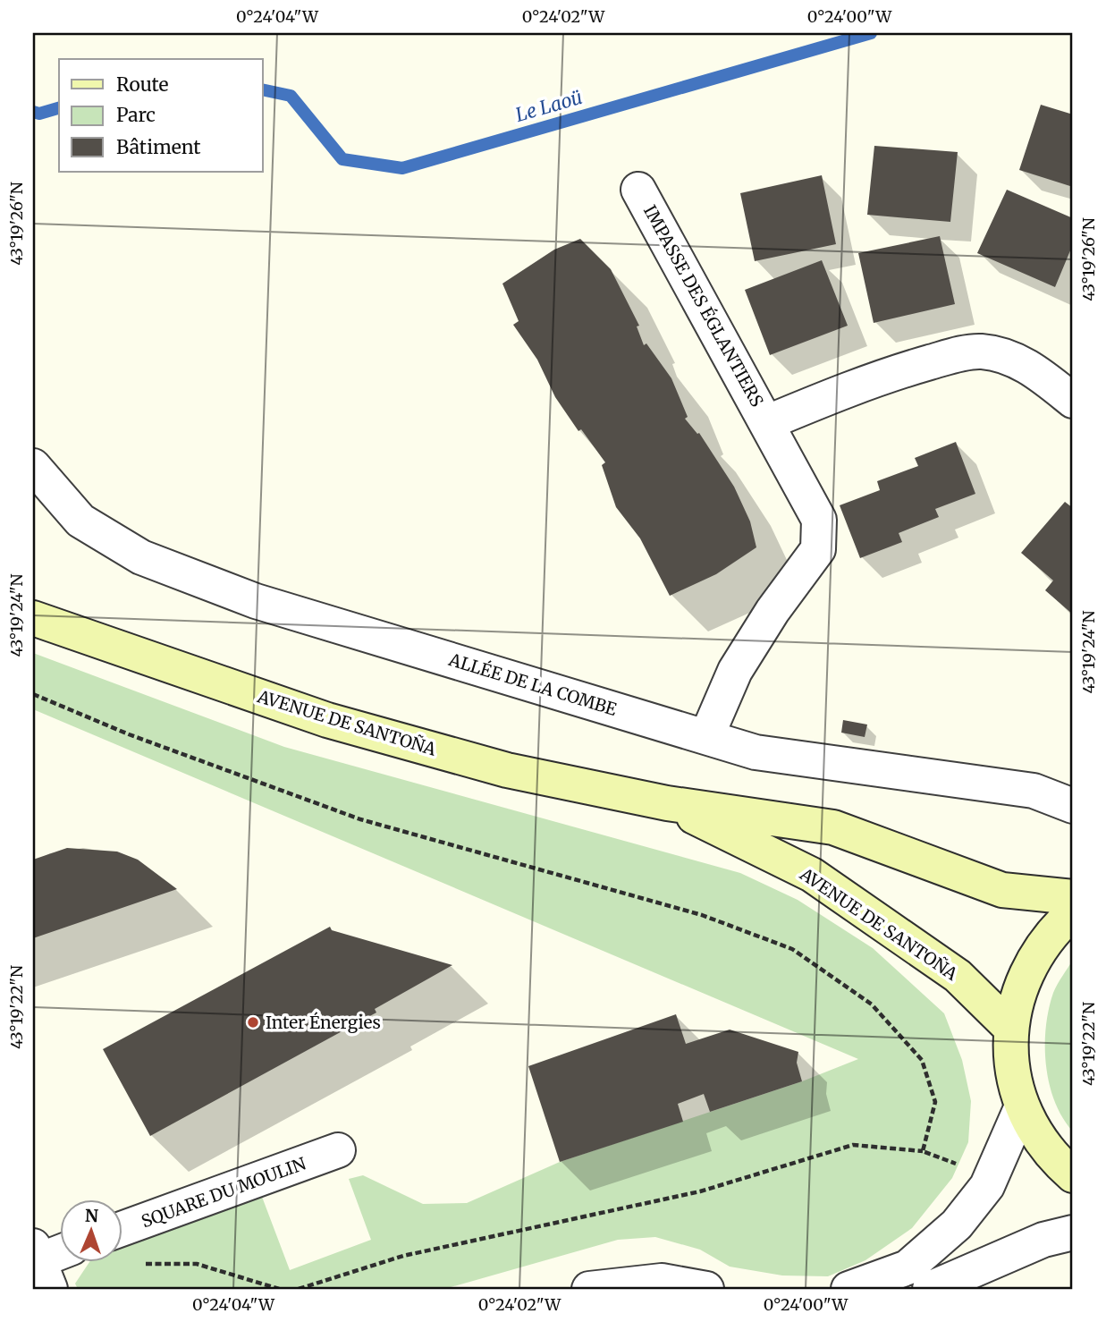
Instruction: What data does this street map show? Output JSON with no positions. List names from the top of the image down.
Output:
{
  "streets": {
    "main road": ["AVENUE DE SANTOÑA"],
    "street": ["IMPASSE DES ÉGLANTIERS", "ALLÉE DE LA COMBE", "SQUARE DU MOULIN"]
  },
  "crossings": [
    ["IMPASSE DES ÉGLANTIERS", "ALLÉE DE LA COMBE"]
  ],
  "water": ["Le Laoü"],
  "places": ["Inter Énergies"],
  "legend": ["Route", "Parc", "Bâtiment"],
  "north": "top",
  "coordinates": [
    "0°24'04\"W",
    "0°24'02\"W",
    "0°24'00\"W",
    "43°19'26\"N",
    "43°19'24\"N",
    "43°19'22\"N"
  ]
}
